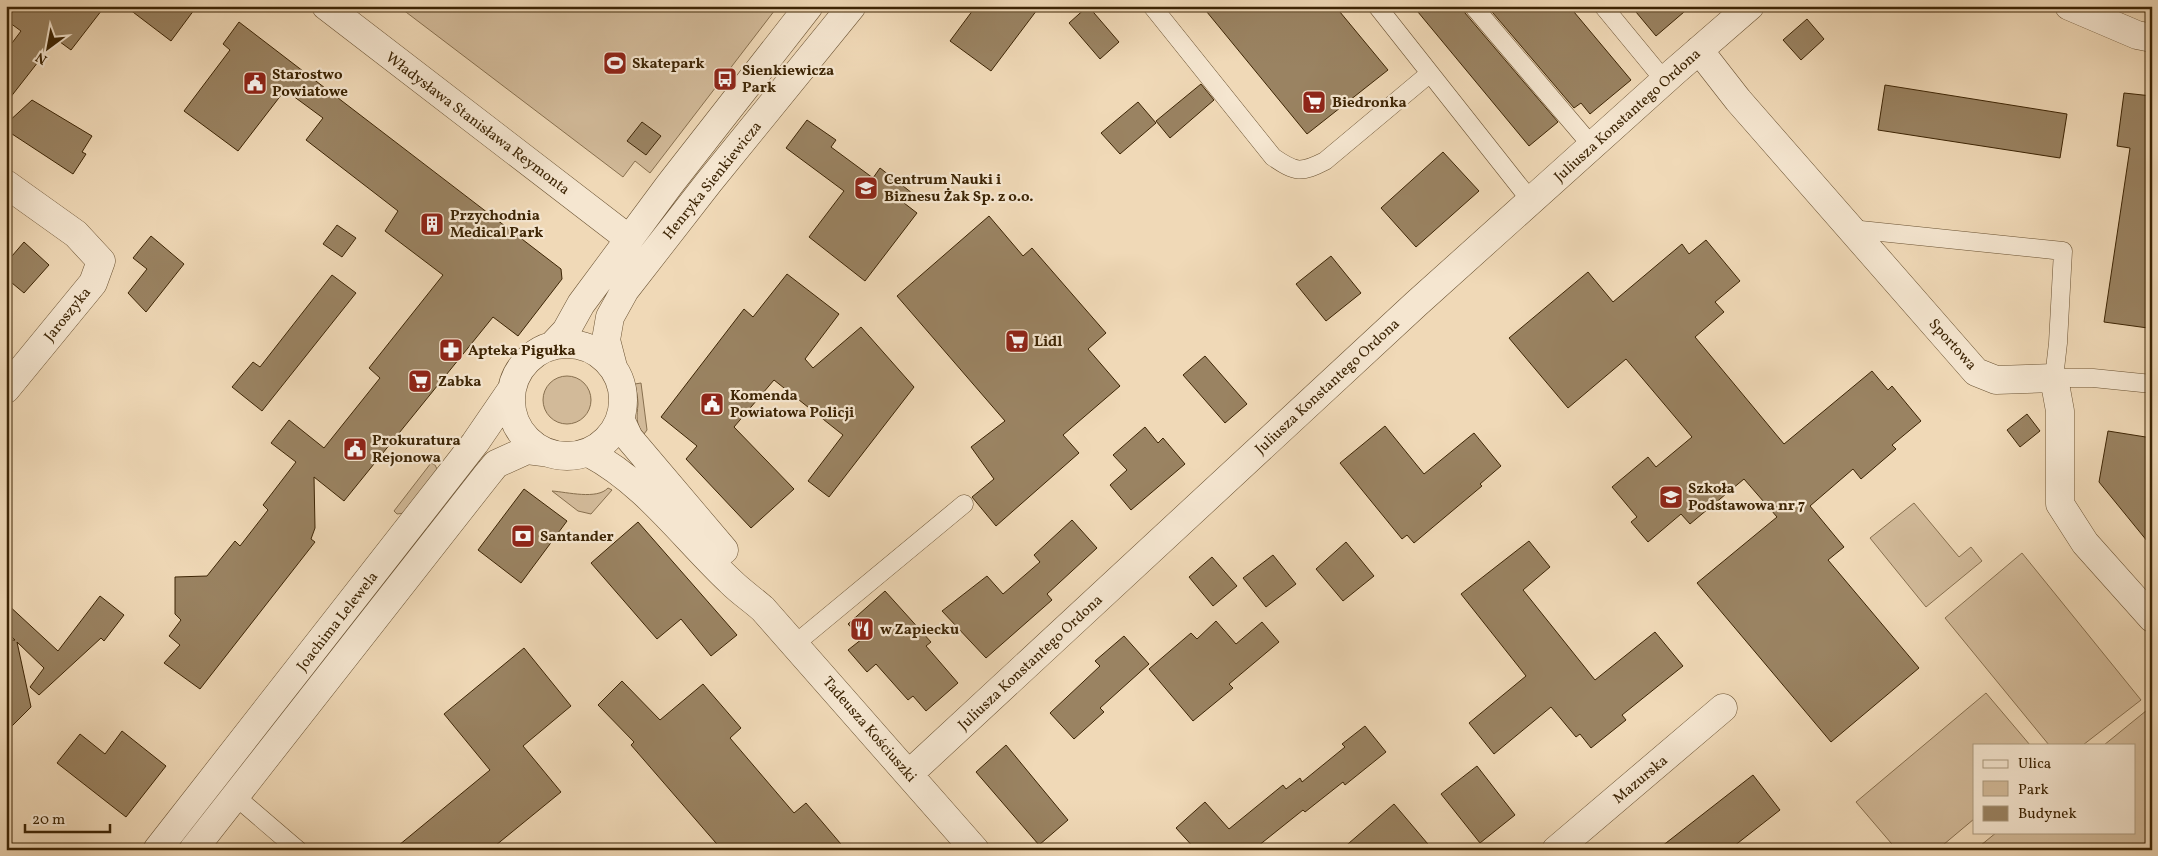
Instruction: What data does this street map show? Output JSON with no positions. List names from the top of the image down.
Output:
{
  "streets": {
    "street": [
      "Juliusza Konstantego Ordona",
      "Władysława Stanisława Reymonta",
      "Henryka Sienkiewicza",
      "Jaroszyka",
      "Sportowa",
      "Joachima Lelewela",
      "Tadeusza Kościuszki",
      "Mazurska"
    ]
  },
  "crossings": [
    ["Juliusza Konstantego Ordona", "Sportowa"],
    ["Juliusza Konstantego Ordona", "Tadeusza Kościuszki"],
    ["Władysława Stanisława Reymonta", "Henryka Sienkiewicza"],
    ["Henryka Sienkiewicza", "Joachima Lelewela"],
    ["Henryka Sienkiewicza", "Tadeusza Kościuszki"],
    ["Joachima Lelewela", "Tadeusza Kościuszki"]
  ],
  "places": {
    "sports": ["Skatepark"],
    "bus stop": ["Sienkiewicza Park"],
    "public building": ["Starostwo Powiatowe", "Komenda Powiatowa Policji", "Prokuratura Rejonowa"],
    "supermarket": ["Biedronka", "Lidl", "Zabka"],
    "school or university": ["Centrum Nauki i Biznesu Żak Sp. z o.o.", "Szkoła Podstawowa nr 7"],
    "building": ["Przychodnia Medical Park"],
    "pharmacy": ["Apteka Pigułka"],
    "bank": ["Santander"],
    "restaurant": ["w Zapiecku"]
  },
  "legend": ["Ulica", "Park", "Budynek"],
  "scale_bar": "20 m",
  "north": "bottom left"
}
